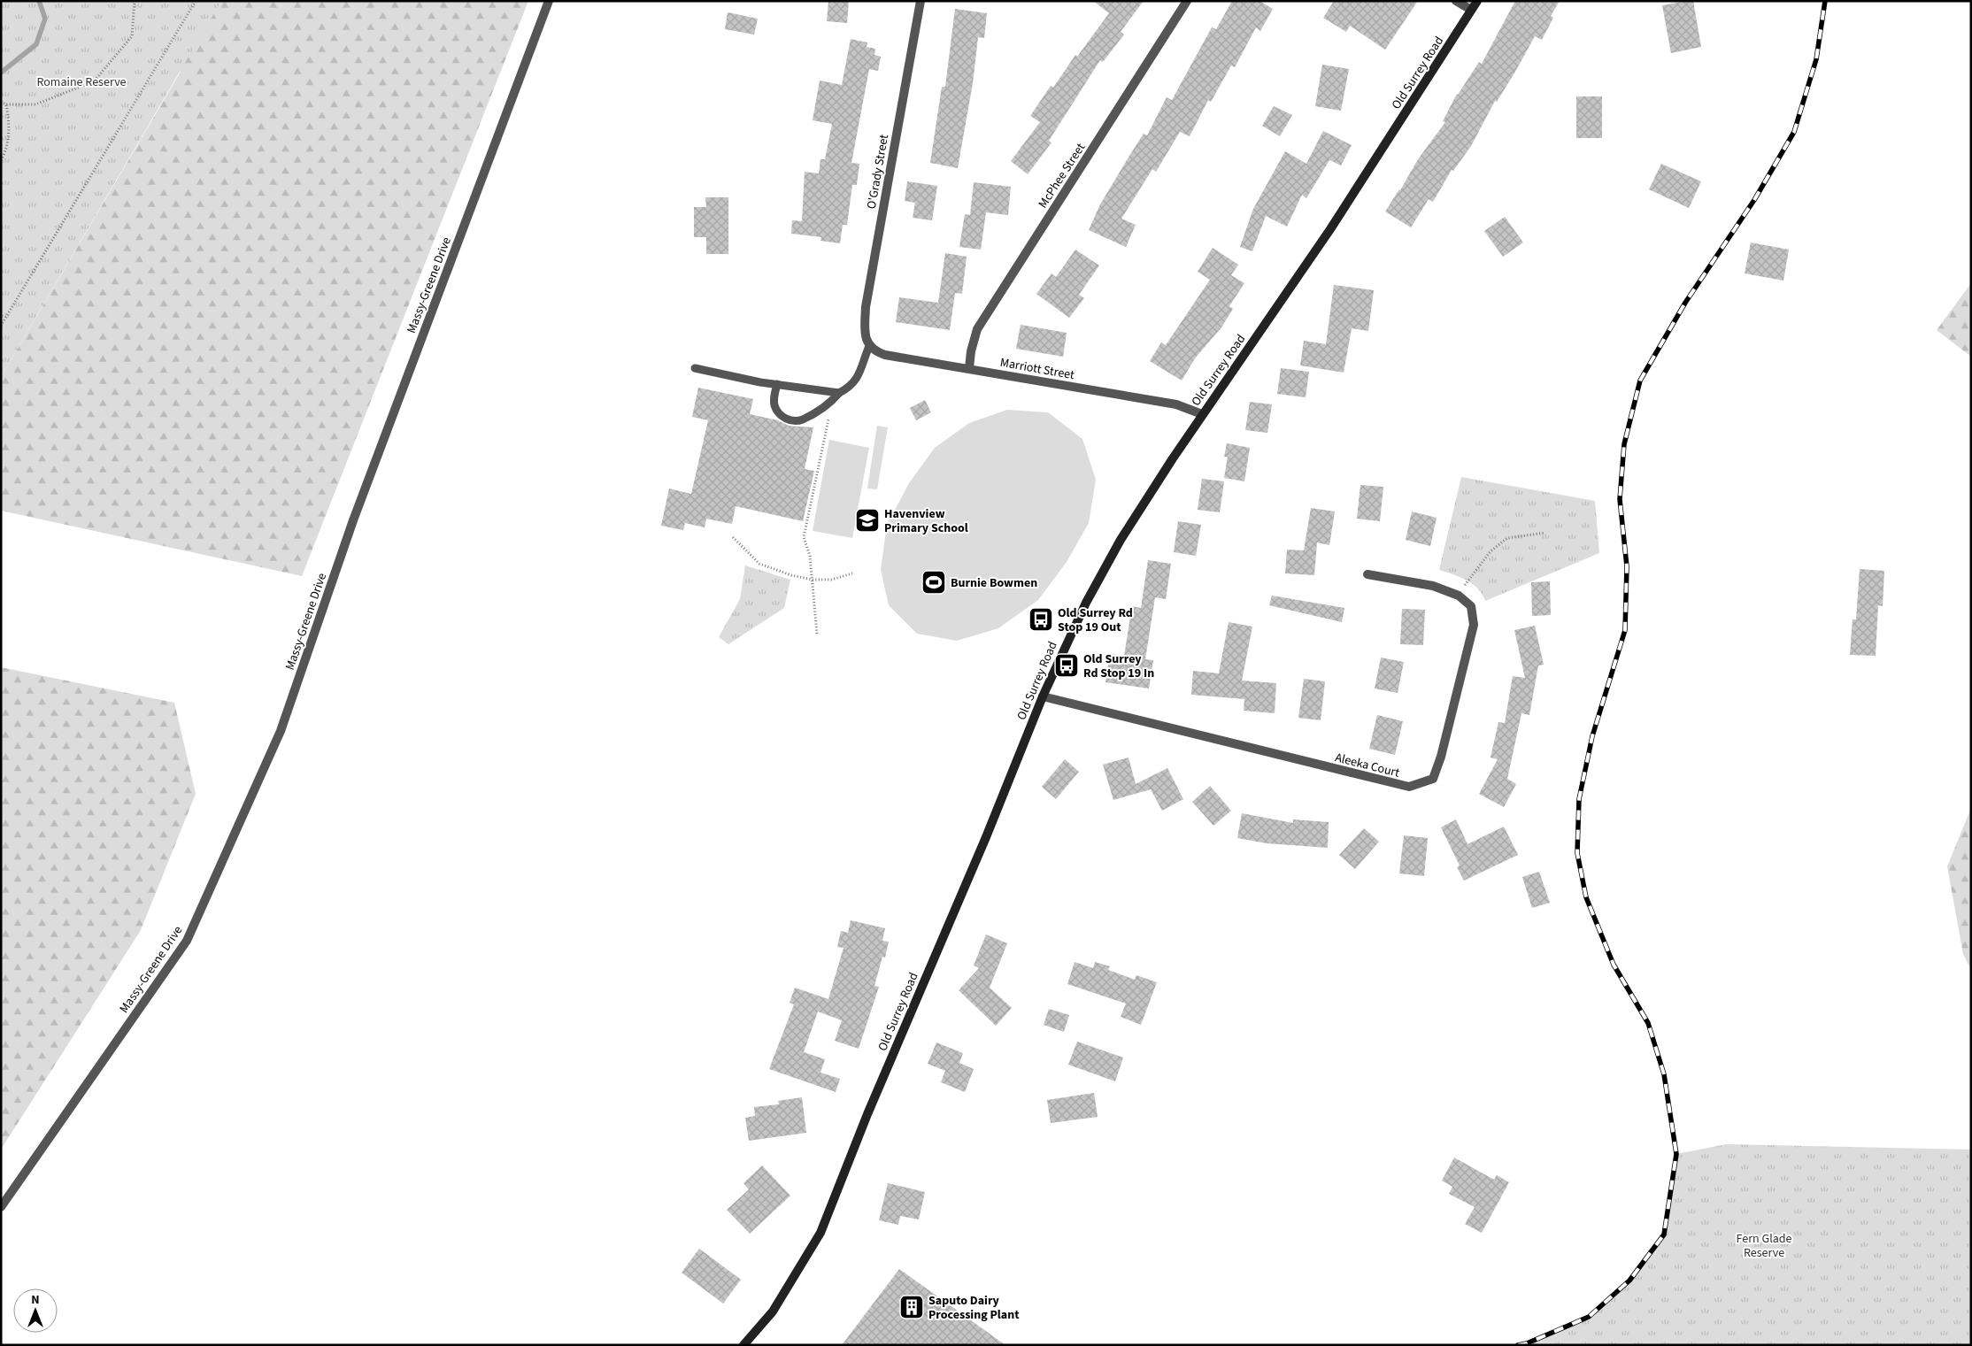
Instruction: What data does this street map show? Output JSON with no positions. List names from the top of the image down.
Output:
{
  "streets": {
    "main road": ["Old Surrey Road"],
    "street": [
      "O'Grady Street",
      "McPhee Street",
      "Massy-Greene Drive",
      "Marriott Street",
      "Aleeka Court"
    ]
  },
  "crossings": [
    ["Old Surrey Road", "Marriott Street"],
    ["Old Surrey Road", "Aleeka Court"],
    ["O'Grady Street", "Marriott Street"],
    ["McPhee Street", "Marriott Street"]
  ],
  "parks": ["Romaine Reserve", "Fern Glade Reserve"],
  "places": {
    "school or university": ["Havenview Primary School"],
    "sports": ["Burnie Bowmen"],
    "bus stop": ["Old Surrey Rd Stop 19 Out", "Old Surrey Rd Stop 19 In"],
    "building": ["Saputo Dairy Processing Plant"]
  },
  "north": "top"
}
